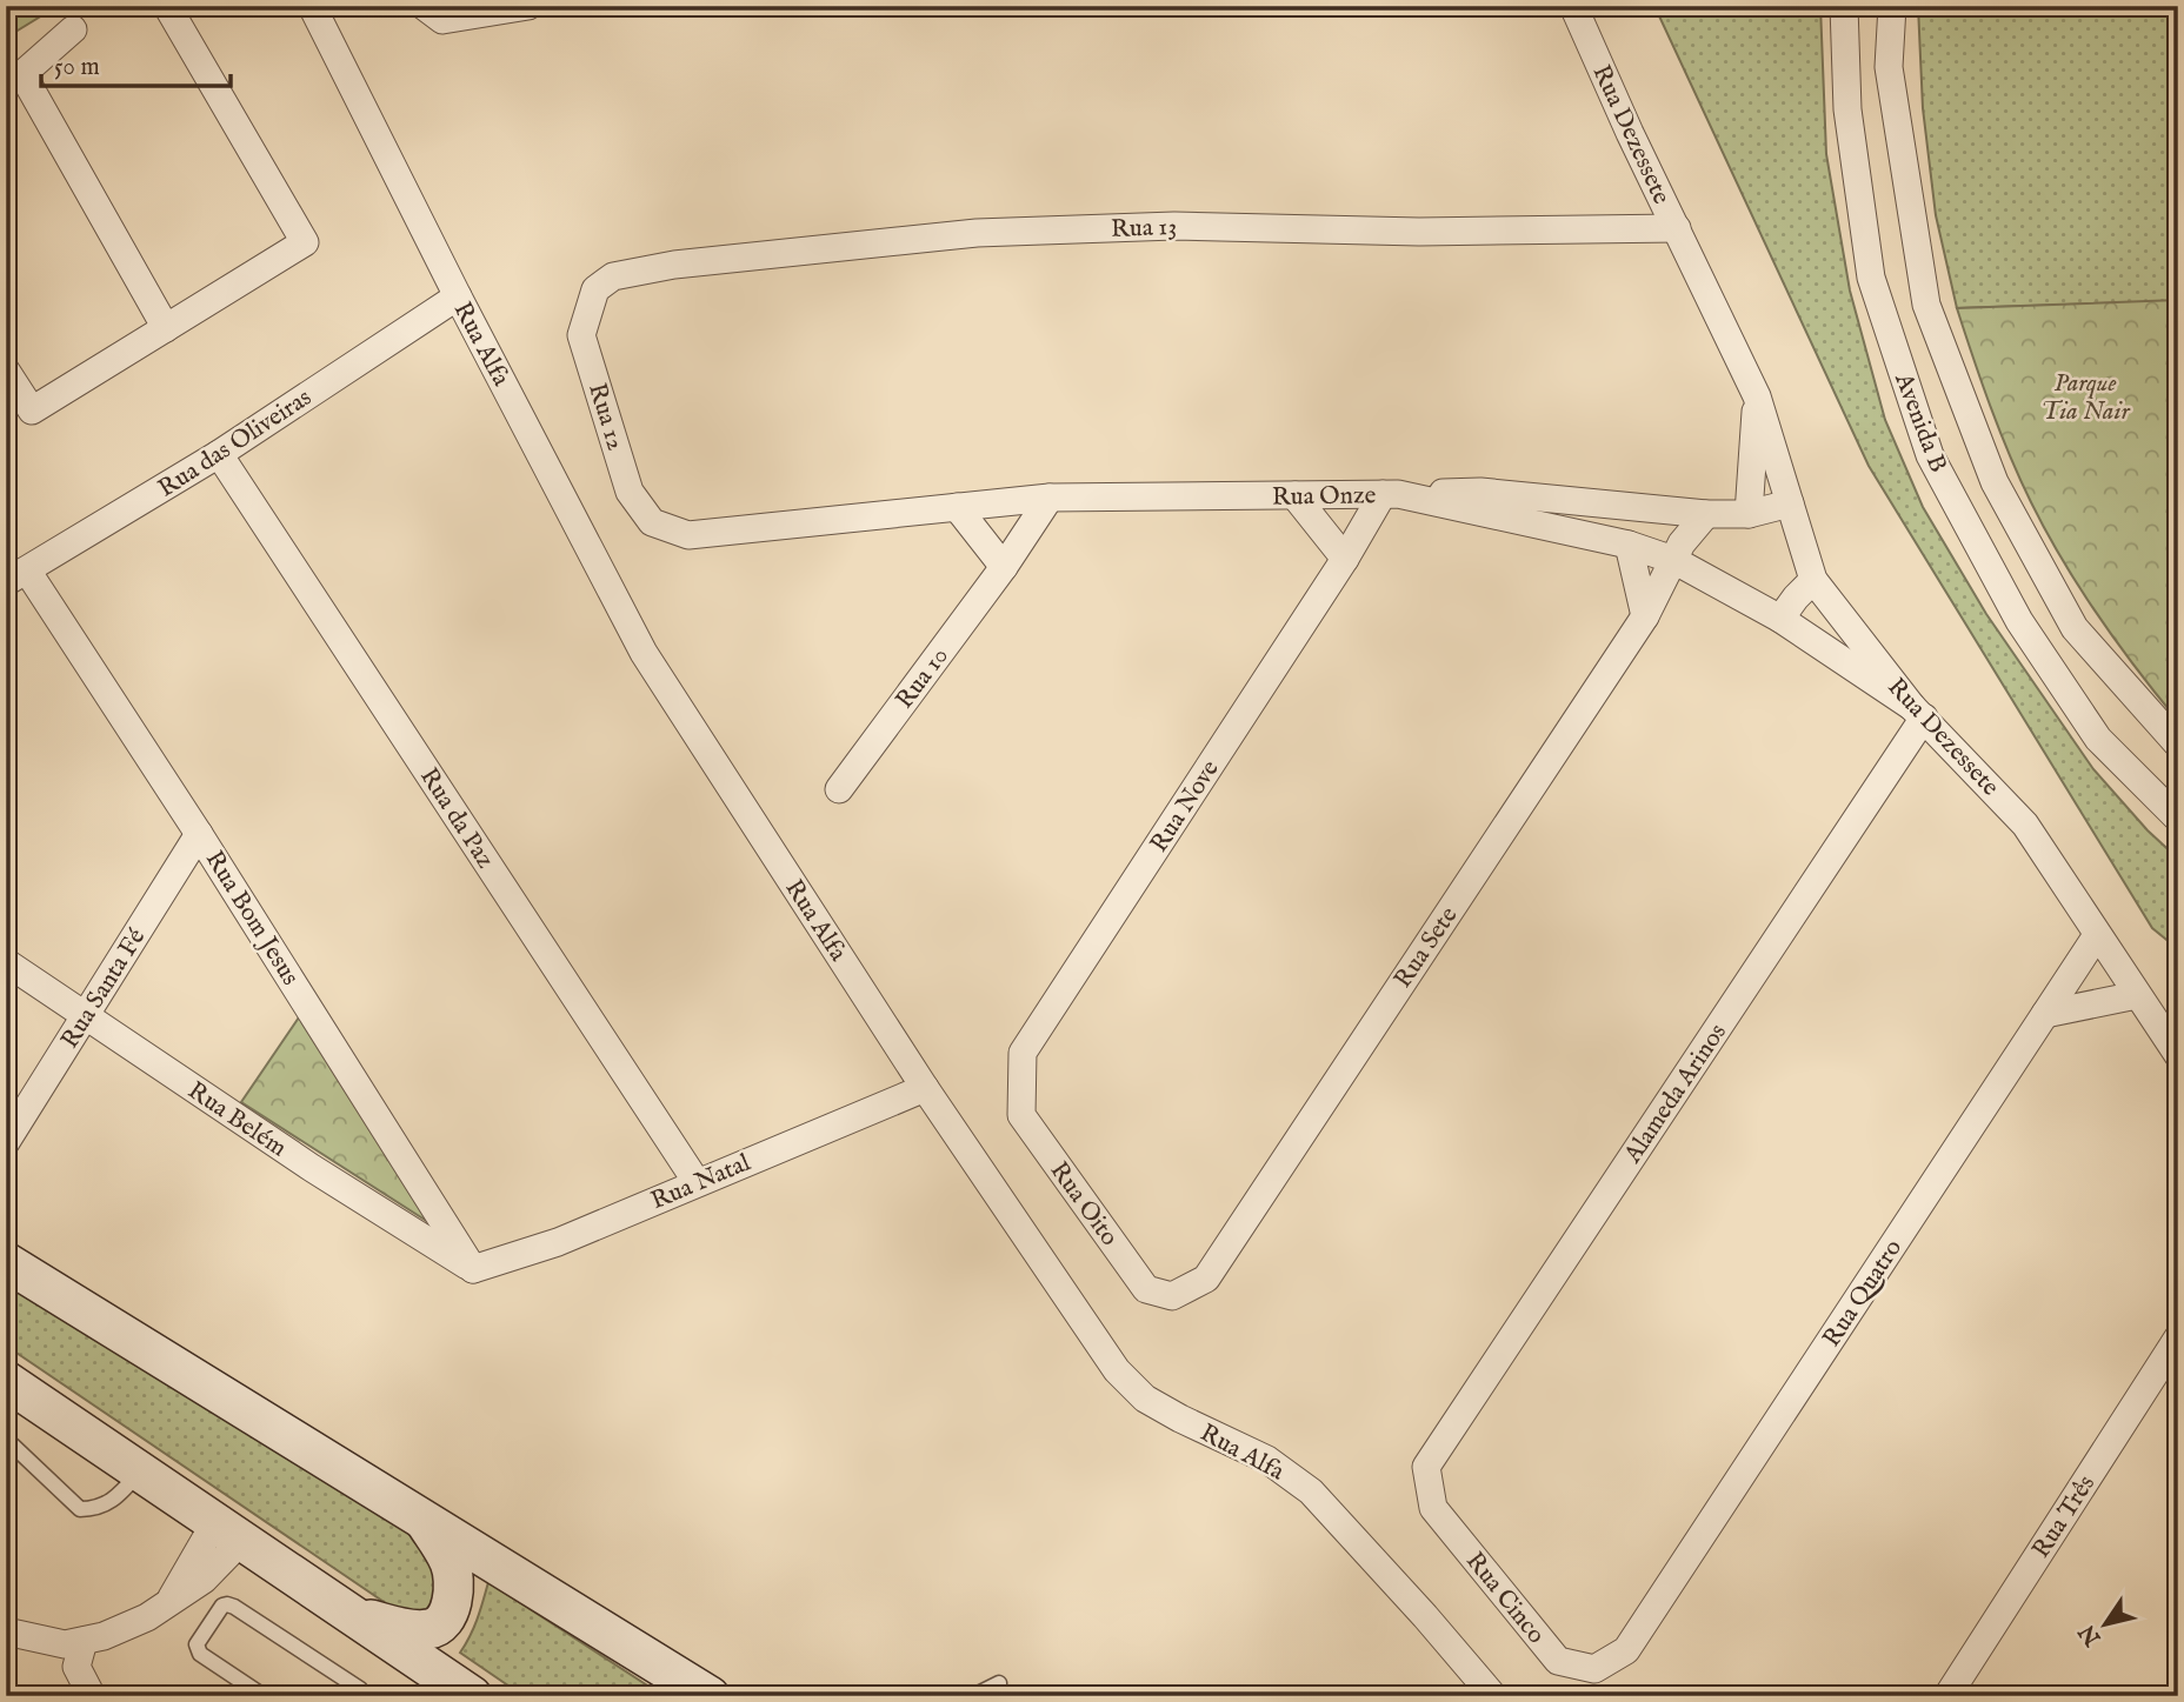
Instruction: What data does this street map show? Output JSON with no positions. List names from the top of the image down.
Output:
{
  "streets": {
    "street": [
      "Rua Dezessete",
      "Rua 13",
      "Rua Alfa",
      "Rua 12",
      "Avenida B",
      "Rua das Oliveiras",
      "Rua Onze",
      "Rua 10",
      "Rua Nove",
      "Rua da Paz",
      "Rua Bom Jesus",
      "Rua Sete",
      "Rua Santa Fé",
      "Alameda Arinos",
      "Rua Belém",
      "Rua Natal",
      "Rua Oito",
      "Rua Quatro",
      "Rua Três",
      "Rua Cinco"
    ]
  },
  "crossings": [
    ["Rua Dezessete", "Rua 13"],
    ["Rua Dezessete", "Rua Onze"],
    ["Rua Dezessete", "Alameda Arinos"],
    ["Rua Dezessete", "Rua Quatro"],
    ["Rua 13", "Rua 12"],
    ["Rua Alfa", "Rua das Oliveiras"],
    ["Rua Alfa", "Rua Natal"],
    ["Rua 12", "Rua Onze"],
    ["Rua das Oliveiras", "Rua da Paz"],
    ["Rua das Oliveiras", "Rua Bom Jesus"],
    ["Rua Onze", "Rua 10"],
    ["Rua Onze", "Rua Nove"],
    ["Rua Onze", "Rua Sete"],
    ["Rua Onze", "Alameda Arinos"],
    ["Rua Nove", "Rua Oito"],
    ["Rua da Paz", "Rua Natal"],
    ["Rua Bom Jesus", "Rua Santa Fé"],
    ["Rua Bom Jesus", "Rua Belém"],
    ["Rua Bom Jesus", "Rua Natal"],
    ["Rua Sete", "Rua Oito"],
    ["Rua Santa Fé", "Rua Belém"],
    ["Alameda Arinos", "Rua Cinco"],
    ["Rua Belém", "Rua Natal"],
    ["Rua Quatro", "Rua Cinco"]
  ],
  "parks": ["Parque Tia Nair"],
  "scale_bar": "50 m",
  "north": "bottom left"
}
